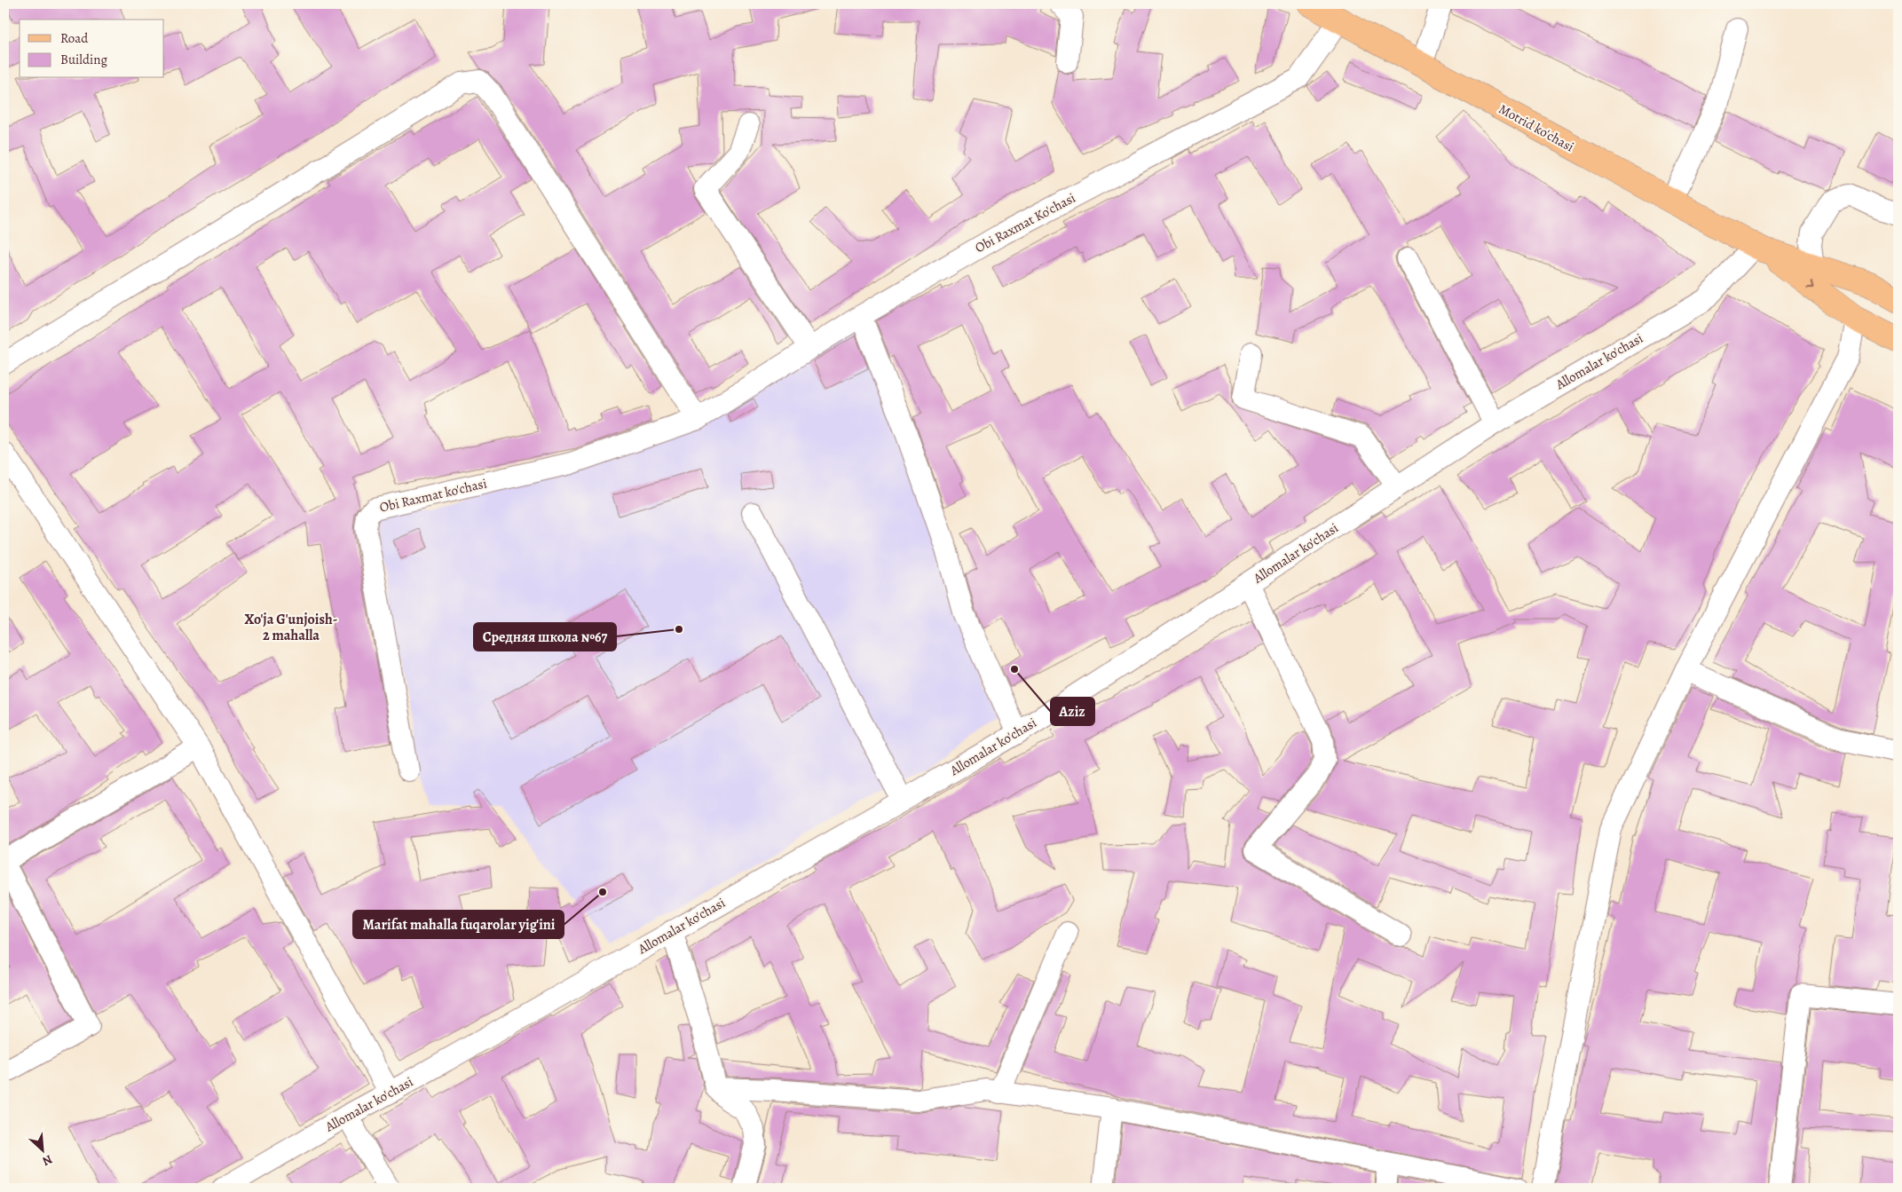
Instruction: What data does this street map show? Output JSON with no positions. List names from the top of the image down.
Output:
{
  "streets": {
    "main road": ["Motrid ko'chasi"],
    "street": ["Obi Raxmat Ko'chasi", "Allomalar ko'chasi", "Obi Raxmat ko'chasi"]
  },
  "crossings": [
    ["Motrid ko'chasi", "Obi Raxmat Ko'chasi"],
    ["Motrid ko'chasi", "Allomalar ko'chasi"],
    ["Obi Raxmat Ko'chasi", "Obi Raxmat ko'chasi"]
  ],
  "districts": ["Xo'ja G'unjoish- 2 mahalla"],
  "places": ["Средняя школа №67", "Aziz", "Marifat mahalla fuqarolar yig'ini"],
  "legend": ["Road", "Building"],
  "north": "bottom right"
}
